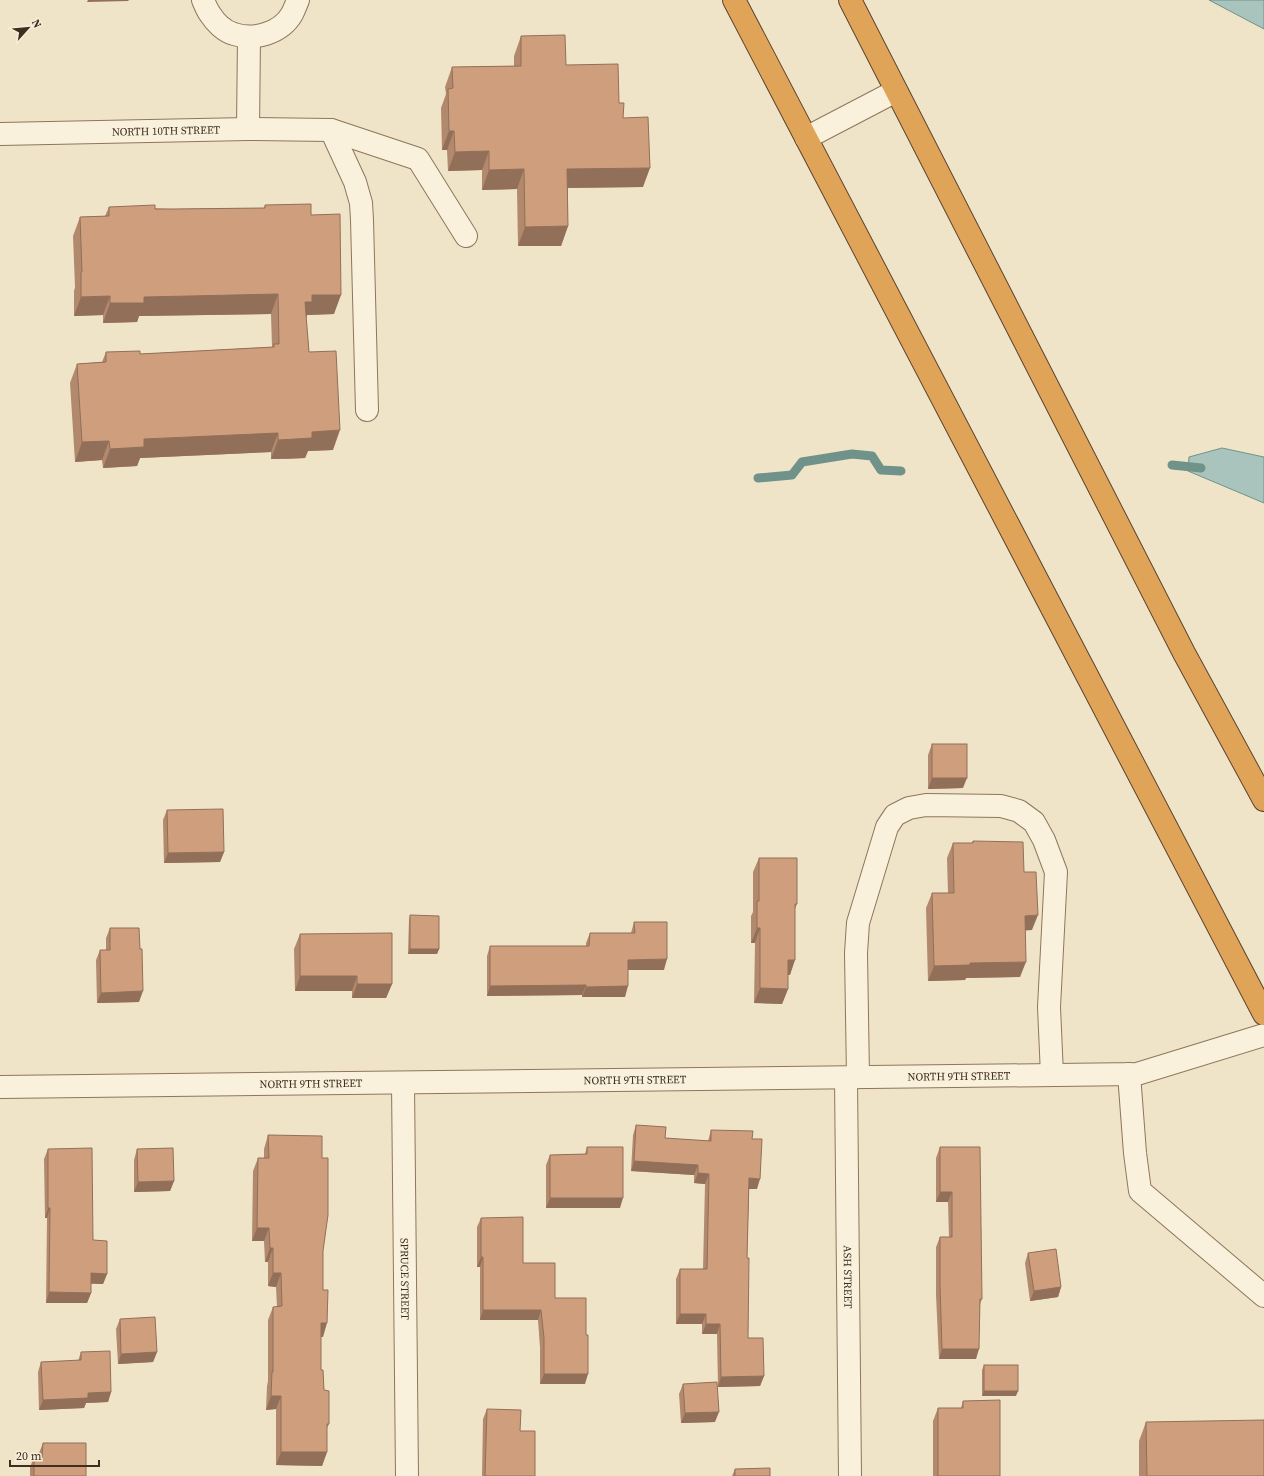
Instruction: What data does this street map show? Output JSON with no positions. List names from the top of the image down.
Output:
{
  "streets": {
    "street": [
      "NORTH 10TH STREET",
      "NORTH 9TH STREET",
      "ASH STREET",
      "SPRUCE STREET"
    ]
  },
  "crossings": [
    ["NORTH 9TH STREET", "ASH STREET"],
    ["NORTH 9TH STREET", "SPRUCE STREET"]
  ],
  "scale_bar": "20 m",
  "north": "top right"
}
